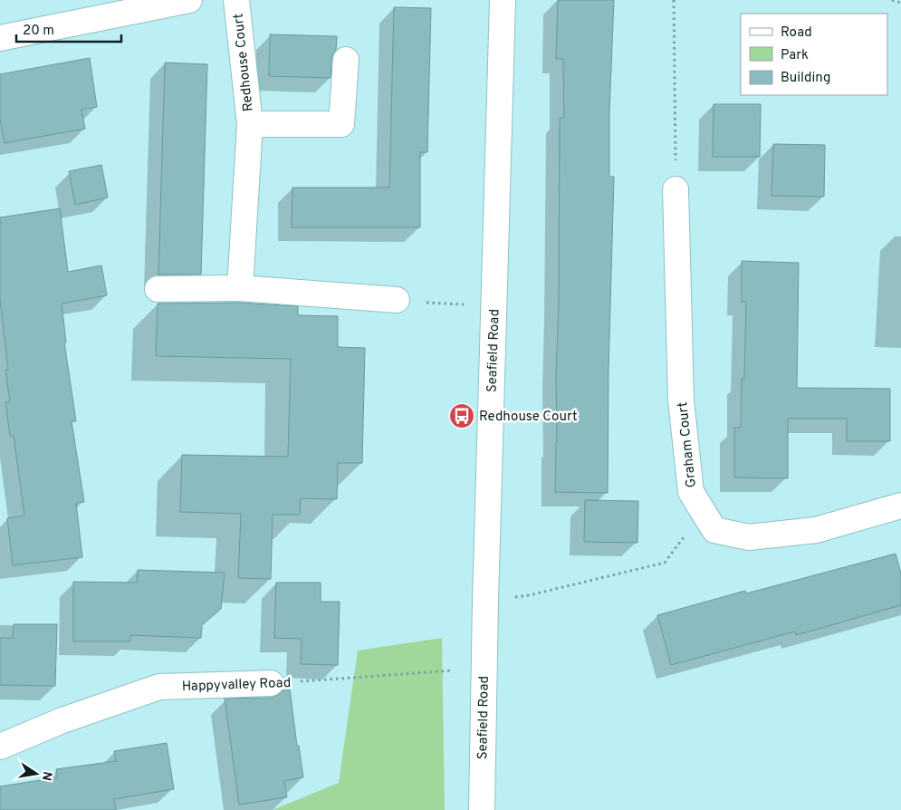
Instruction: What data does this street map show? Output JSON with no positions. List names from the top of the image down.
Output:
{
  "streets": {
    "street": [
      "Redhouse Court",
      "Seafield Road",
      "Graham Court",
      "Happyvalley Road"
    ]
  },
  "crossings": [
    ["Seafield Road", "Happyvalley Road"]
  ],
  "places": {
    "bus stop": ["Redhouse Court"]
  },
  "legend": ["Road", "Park", "Building"],
  "scale_bar": "20 m",
  "north": "right"
}
